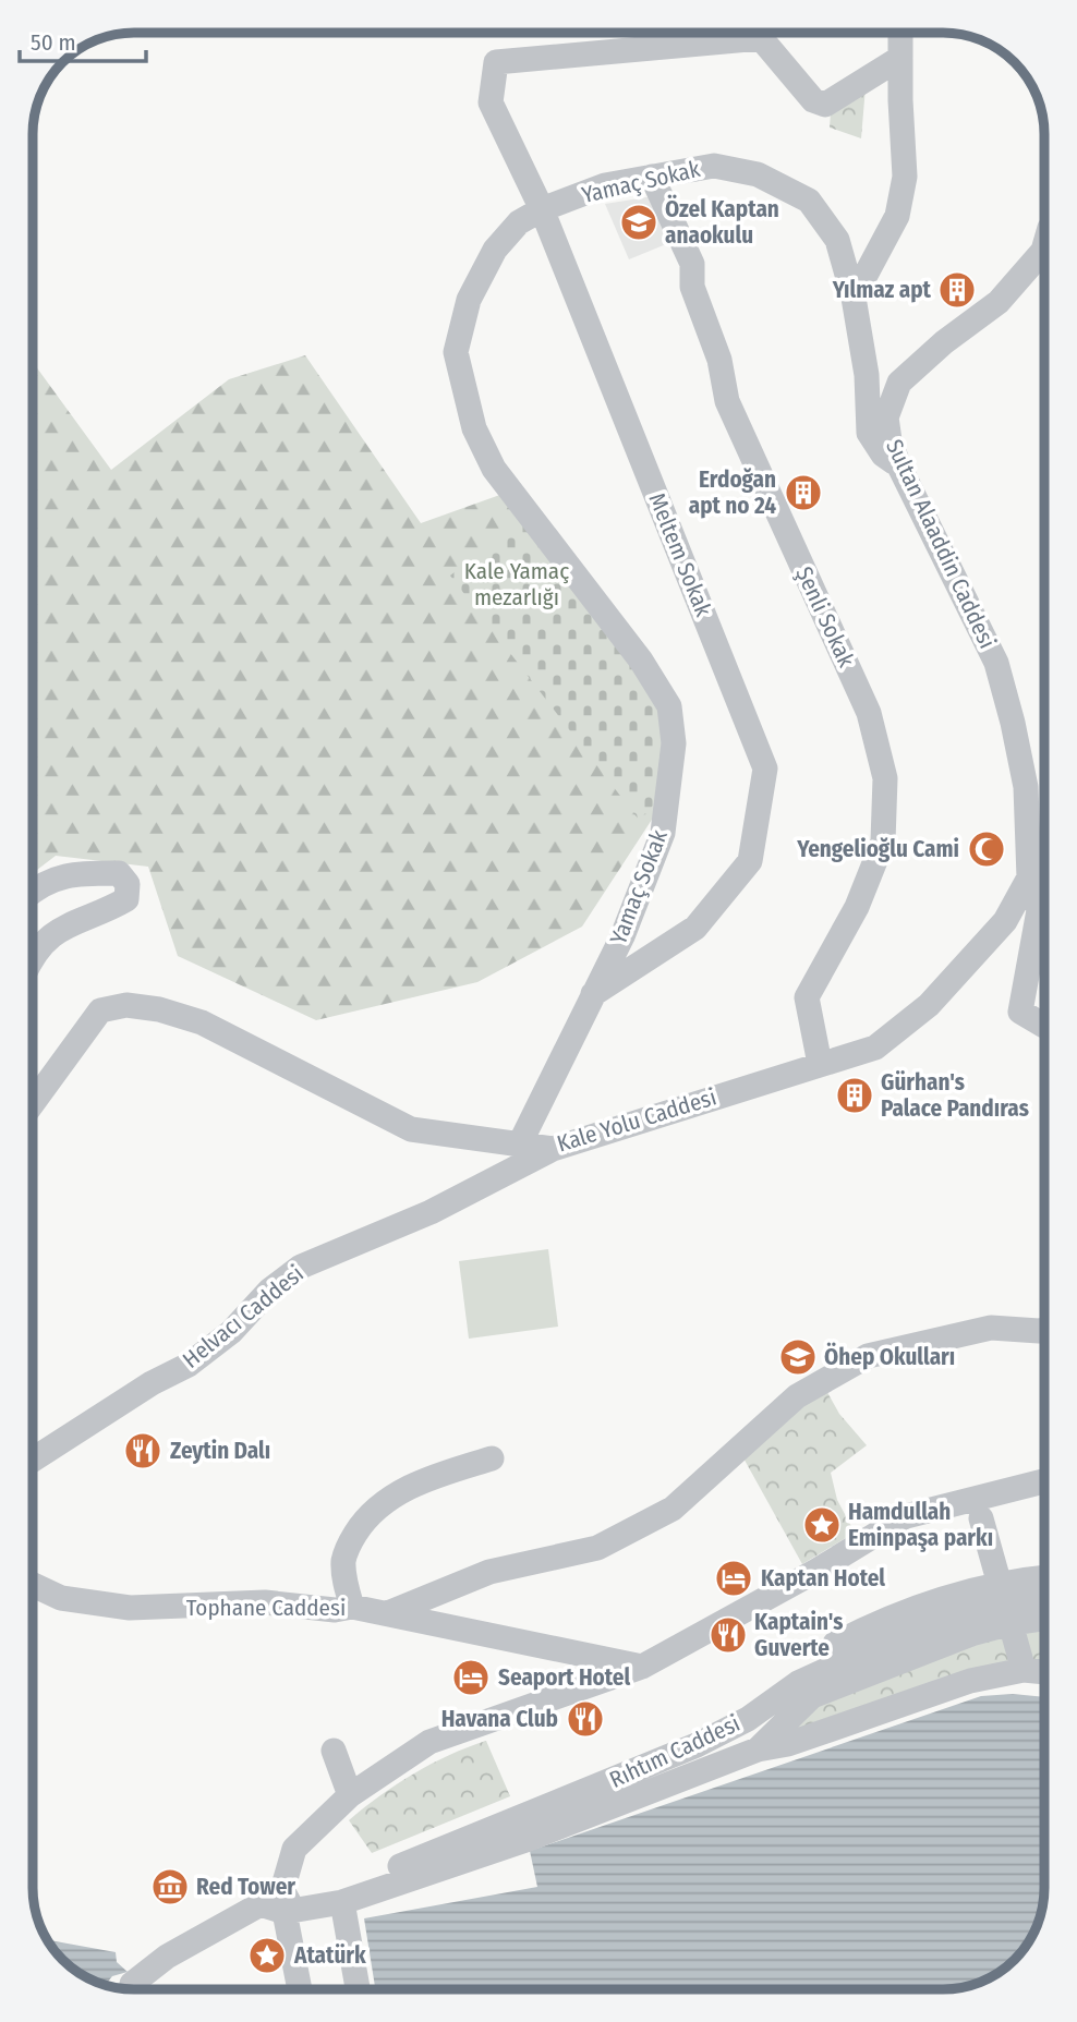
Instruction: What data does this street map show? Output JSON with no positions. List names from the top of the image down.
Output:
{
  "streets": {
    "street": [
      "Yamaç Sokak",
      "Sultan Alaaddin Caddesi",
      "Meltem Sokak",
      "Şenli Sokak",
      "Kale Yolu Caddesi",
      "Helvacı Caddesi",
      "Tophane Caddesi",
      "Rıhtım Caddesi"
    ]
  },
  "crossings": [
    ["Yamaç Sokak", "Sultan Alaaddin Caddesi"],
    ["Yamaç Sokak", "Meltem Sokak"],
    ["Yamaç Sokak", "Şenli Sokak"],
    ["Yamaç Sokak", "Kale Yolu Caddesi"],
    ["Sultan Alaaddin Caddesi", "Kale Yolu Caddesi"],
    ["Şenli Sokak", "Kale Yolu Caddesi"],
    ["Kale Yolu Caddesi", "Helvacı Caddesi"]
  ],
  "parks": ["Kale Yamaç mezarlığı"],
  "places": {
    "school or university": ["Özel Kaptan anaokulu", "Öhep Okulları"],
    "building": ["Yılmaz apt", "Erdoğan apt no 24", "Gürhan's Palace Pandıras"],
    "mosque": ["Yengelioğlu Cami"],
    "restaurant": ["Zeytin Dalı", "Kaptain's Guverte", "Havana Club"],
    "place": ["Hamdullah Eminpaşa parkı", "Atatürk"],
    "hotel": ["Kaptan Hotel", "Seaport Hotel"],
    "museum": ["Red Tower"]
  },
  "scale_bar": "50 m"
}
